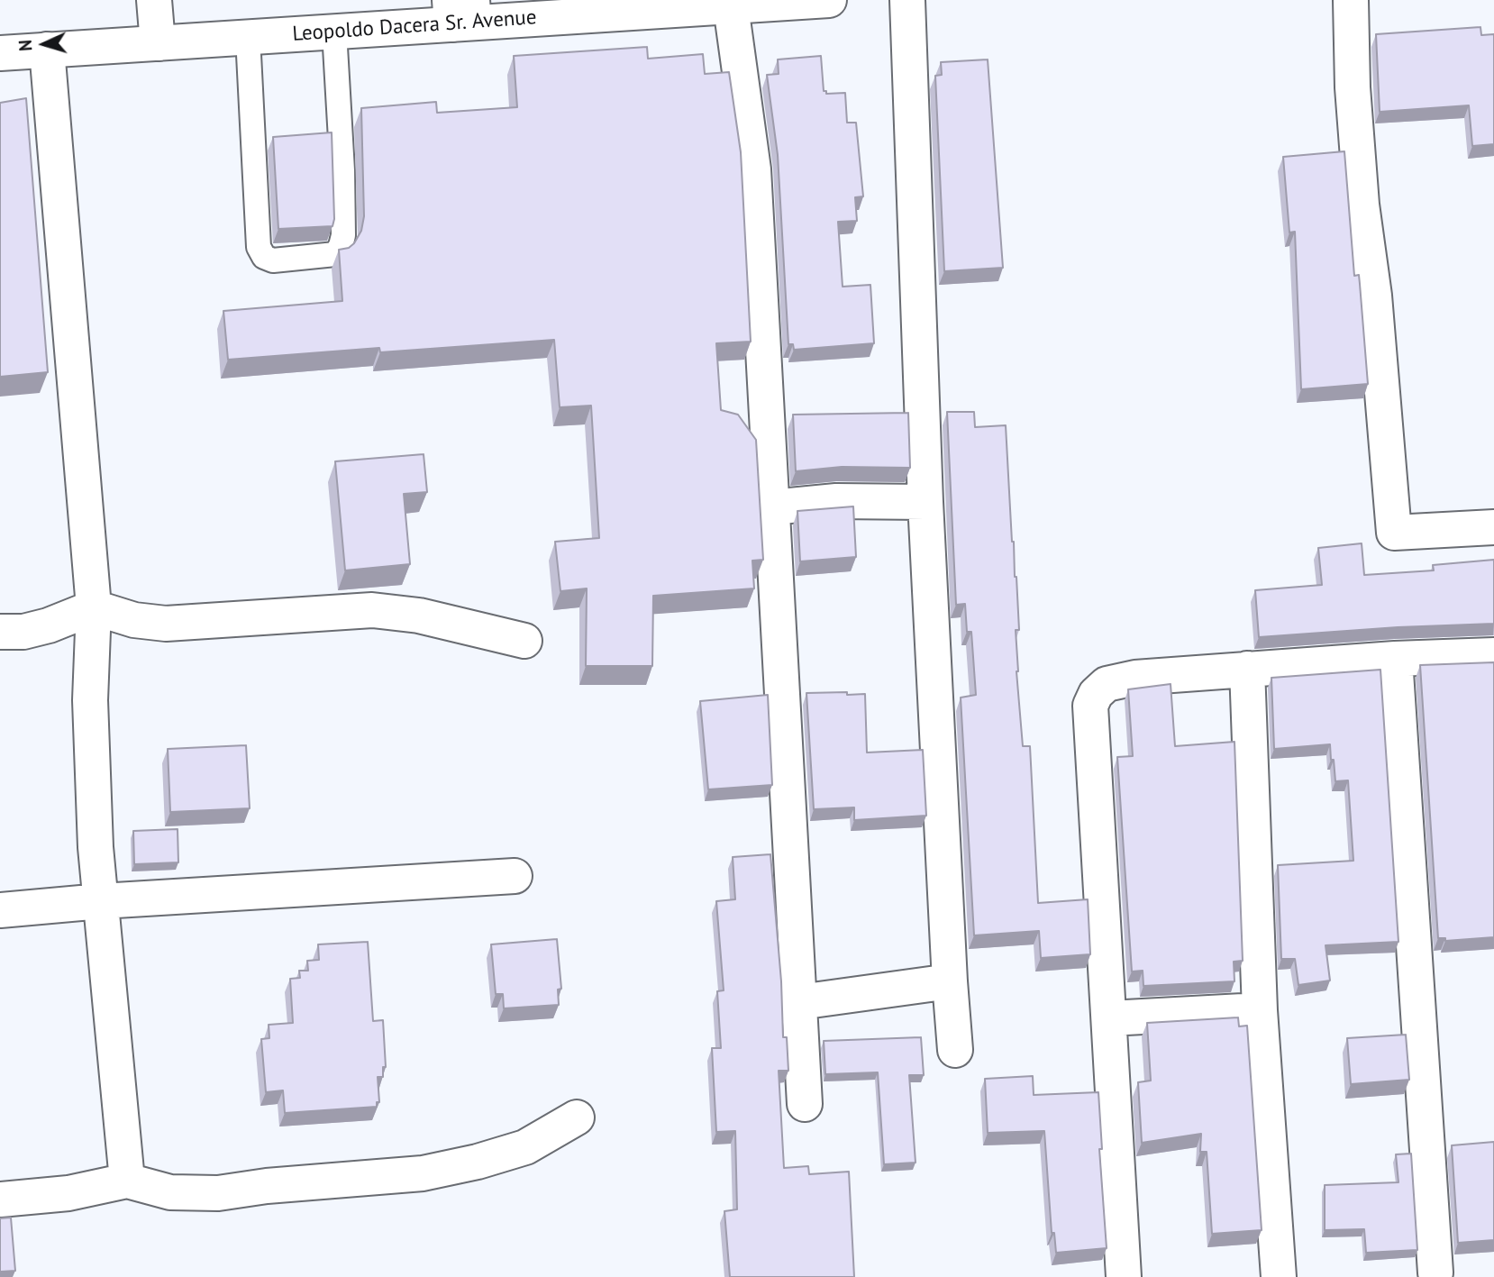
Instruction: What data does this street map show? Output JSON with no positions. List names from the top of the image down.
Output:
{
  "streets": {
    "street": ["Leopoldo Dacera Sr. Avenue"]
  },
  "north": "left"
}
